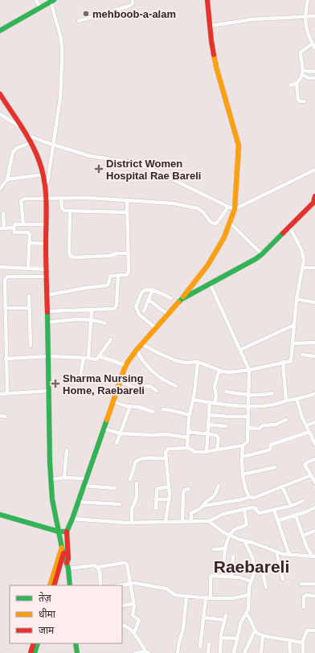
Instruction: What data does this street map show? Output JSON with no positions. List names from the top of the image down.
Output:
{
  "districts": ["Raebareli"],
  "places": {
    "other": ["mehboob-a-alam"],
    "health": ["District Women Hospital Rae Bareli", "Sharma Nursing Home, Raebareli"]
  },
  "legend": ["तेज़", "धीमा", "जाम"]
}
